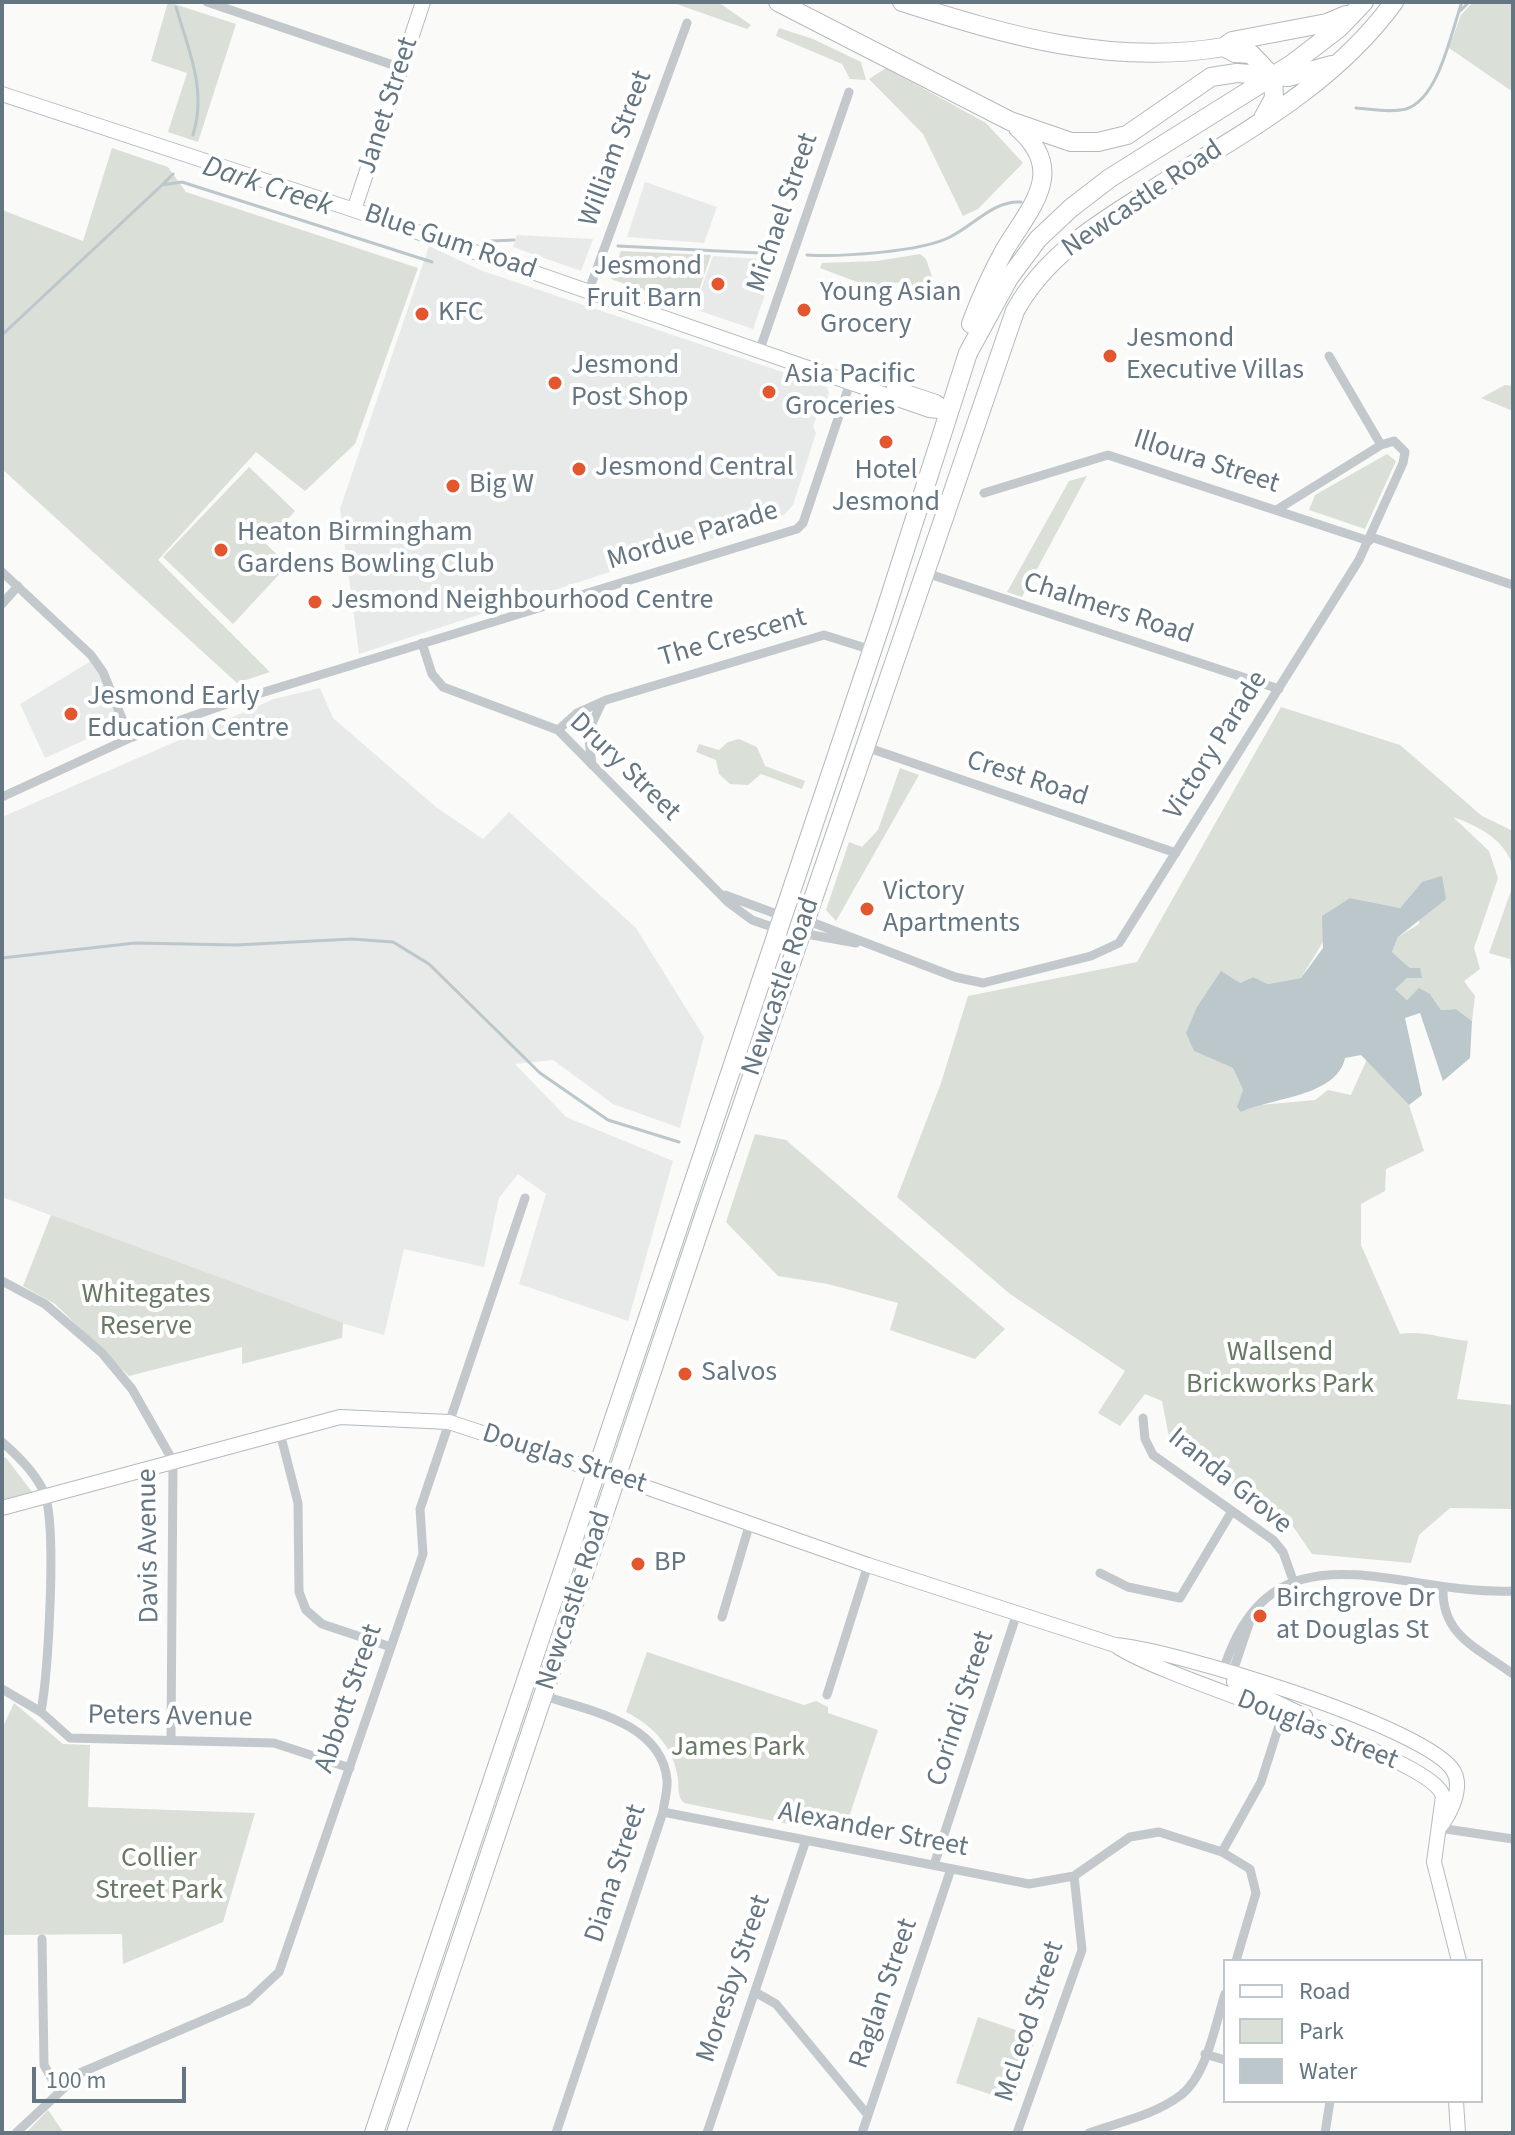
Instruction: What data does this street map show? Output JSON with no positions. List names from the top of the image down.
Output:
{
  "streets": {
    "highway": ["Newcastle Road", "Douglas Street"],
    "street": [
      "Janet Street",
      "William Street",
      "Michael Street",
      "Blue Gum Road",
      "Illoura Street",
      "Mordue Parade",
      "Chalmers Road",
      "The Crescent",
      "Victory Parade",
      "Drury Street",
      "Crest Road",
      "Iranda Grove",
      "Davis Avenue",
      "Abbott Street",
      "Corindi Street",
      "Peters Avenue",
      "Alexander Street",
      "Diana Street",
      "Moresby Street",
      "Raglan Street",
      "McLeod Street"
    ]
  },
  "crossings": [
    ["Janet Street", "Blue Gum Road"],
    ["William Street", "Blue Gum Road"],
    ["Newcastle Road", "Blue Gum Road"],
    ["Newcastle Road", "Chalmers Road"],
    ["Newcastle Road", "The Crescent"],
    ["Newcastle Road", "Victory Parade"],
    ["Newcastle Road", "Drury Street"],
    ["Newcastle Road", "Crest Road"],
    ["Newcastle Road", "Douglas Street"],
    ["Newcastle Road", "Diana Street"],
    ["Michael Street", "Blue Gum Road"],
    ["Blue Gum Road", "Mordue Parade"],
    ["Illoura Street", "Victory Parade"],
    ["Mordue Parade", "Drury Street"],
    ["Chalmers Road", "Victory Parade"],
    ["The Crescent", "Drury Street"],
    ["Victory Parade", "Crest Road"],
    ["Douglas Street", "Davis Avenue"],
    ["Douglas Street", "Abbott Street"],
    ["Douglas Street", "Corindi Street"],
    ["Davis Avenue", "Peters Avenue"],
    ["Abbott Street", "Peters Avenue"],
    ["Corindi Street", "Alexander Street"],
    ["Alexander Street", "Diana Street"],
    ["Alexander Street", "Moresby Street"],
    ["Alexander Street", "Raglan Street"],
    ["Alexander Street", "McLeod Street"]
  ],
  "water": ["Dark Creek"],
  "parks": [
    "Whitegates Reserve",
    "Wallsend Brickworks Park",
    "James Park",
    "Collier Street Park"
  ],
  "places": [
    "Jesmond Fruit Barn",
    "Young Asian Grocery",
    "KFC",
    "Jesmond Executive Villas",
    "Jesmond Post Shop",
    "Asia Pacific Groceries",
    "Hotel Jesmond",
    "Jesmond Central",
    "Big W",
    "Heaton Birmingham Gardens Bowling Club",
    "Jesmond Neighbourhood Centre",
    "Jesmond Early Education Centre",
    "Victory Apartments",
    "Salvos",
    "BP",
    "Birchgrove Dr at Douglas St"
  ],
  "legend": ["Road", "Park", "Water"],
  "scale_bar": "100 m"
}
